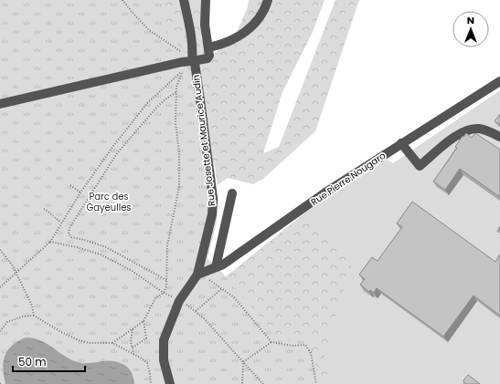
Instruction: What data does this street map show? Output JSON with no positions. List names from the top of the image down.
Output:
{
  "streets": {
    "street": ["Rue Josette et Maurice Audin", "Rue Pierre Nougaro"]
  },
  "crossings": [
    ["Rue Josette et Maurice Audin", "Rue Pierre Nougaro"]
  ],
  "parks": ["Parc des Gayeulles"],
  "scale_bar": "50 m",
  "north": "top"
}
